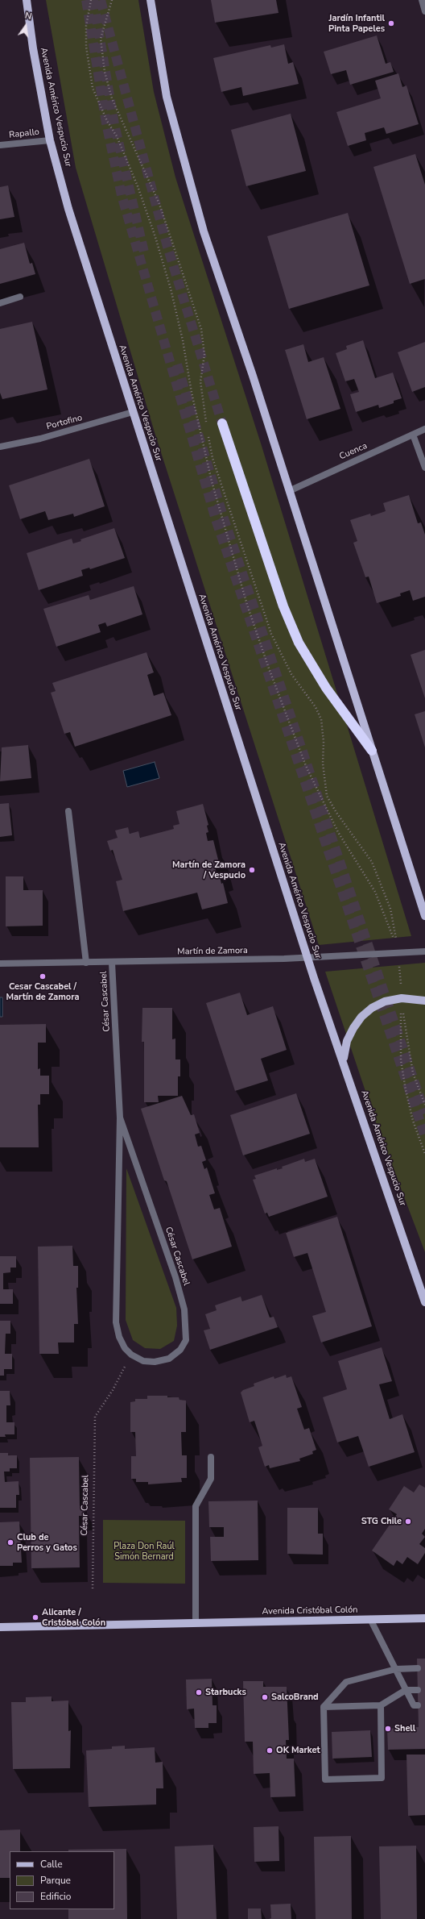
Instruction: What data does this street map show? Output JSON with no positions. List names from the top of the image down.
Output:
{
  "streets": {
    "main road": ["Avenida Américo Vespucio Sur", "Avenida Cristóbal Colón"],
    "street": [
      "Rapallo",
      "Portofino",
      "Cuenca",
      "Martín de Zamora",
      "César Cascabel"
    ]
  },
  "crossings": [
    ["Avenida Américo Vespucio Sur", "Rapallo"],
    ["Avenida Américo Vespucio Sur", "Portofino"],
    ["Avenida Américo Vespucio Sur", "Martín de Zamora"],
    ["Martín de Zamora", "César Cascabel"]
  ],
  "parks": ["Plaza Don Raúl Simón Bernard"],
  "places": [
    "Jardín Infantil Pinta Papeles",
    "Martín de Zamora / Vespucio",
    "Cesar Cascabel / Martín de Zamora",
    "STG Chile",
    "Club de Perros y Gatos",
    "Alicante / Cristóbal Colón",
    "Starbucks",
    "SalcoBrand",
    "Shell",
    "OK Market"
  ],
  "legend": ["Calle", "Parque", "Edificio"],
  "north": "top"
}
